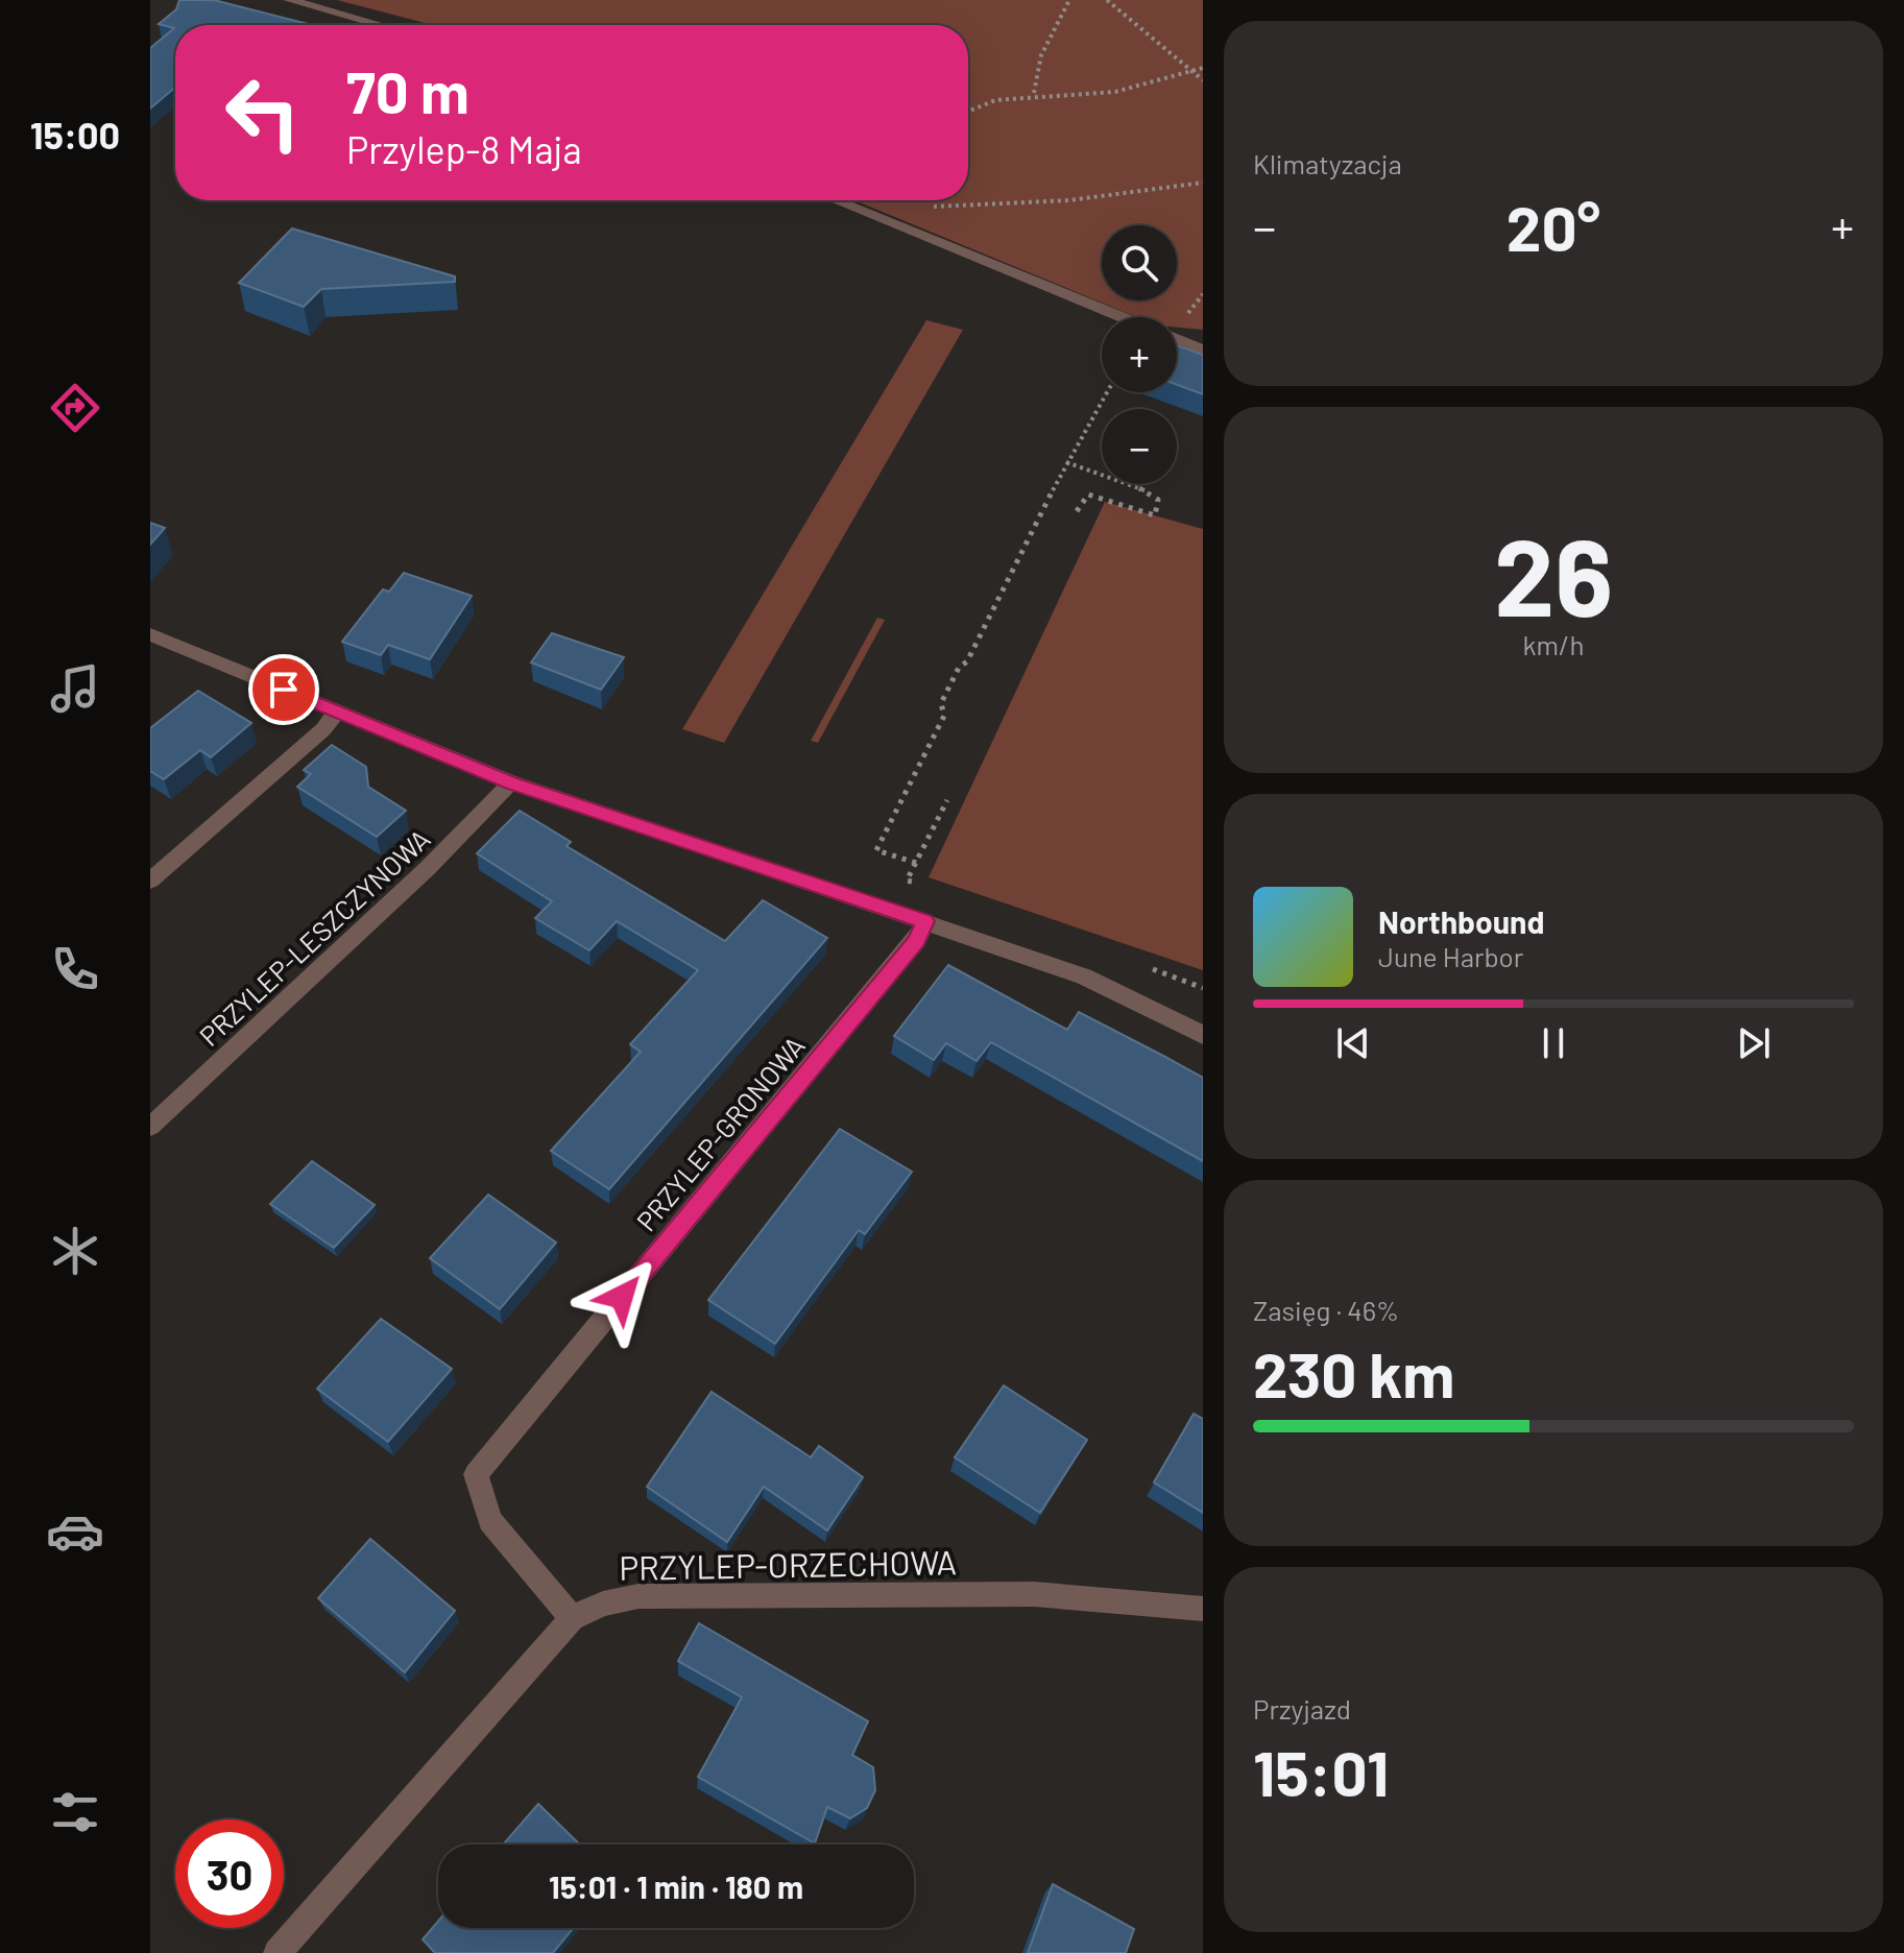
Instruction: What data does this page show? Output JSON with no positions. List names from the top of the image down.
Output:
{
  "streets": {
    "street": ["PRZYLEP-LESZCZYNOWA", "PRZYLEP-GRONOWA", "PRZYLEP-ORZECHOWA"]
  },
  "crossings": [
    ["PRZYLEP-GRONOWA", "PRZYLEP-ORZECHOWA"]
  ],
  "page": {
    "tabs": "15:00",
    "tile": [
      "Klimatyzacja",
      ["26", "km/h"],
      ["Zasięg · 46%", "230 km"],
      ["Przyjazd", "15:01"]
    ],
    "turn": ["70 m", "Przylep-8 Maja"],
    "heat": ["−", "20°", "+"],
    "map_buttons": ["+", "−"],
    "song": ["Northbound", "June Harbor"],
    "limit": "30",
    "trip": "15:01 · 1 min · 180 m"
  }
}
